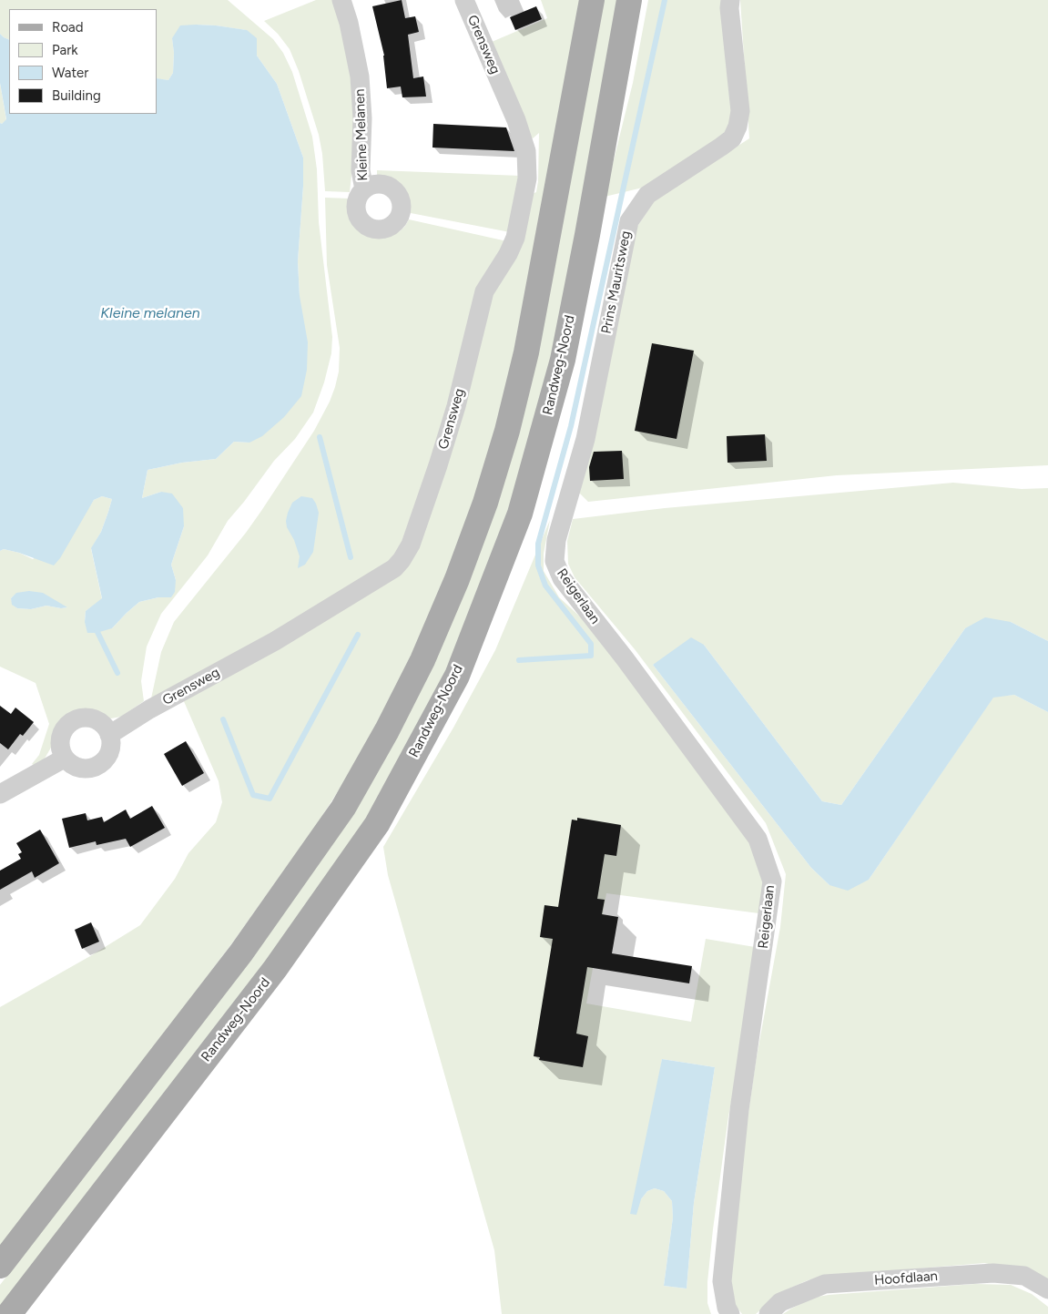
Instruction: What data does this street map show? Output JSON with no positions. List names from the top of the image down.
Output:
{
  "streets": {
    "main road": ["Randweg-Noord"],
    "street": [
      "Grensweg",
      "Kleine Melanen",
      "Prins Mauritsweg",
      "Reigerlaan",
      "Hoofdlaan"
    ]
  },
  "crossings": [
    ["Prins Mauritsweg", "Reigerlaan"]
  ],
  "water": ["Kleine melanen"],
  "legend": [
    "Road",
    "Park",
    "Water",
    "Building"
  ]
}
